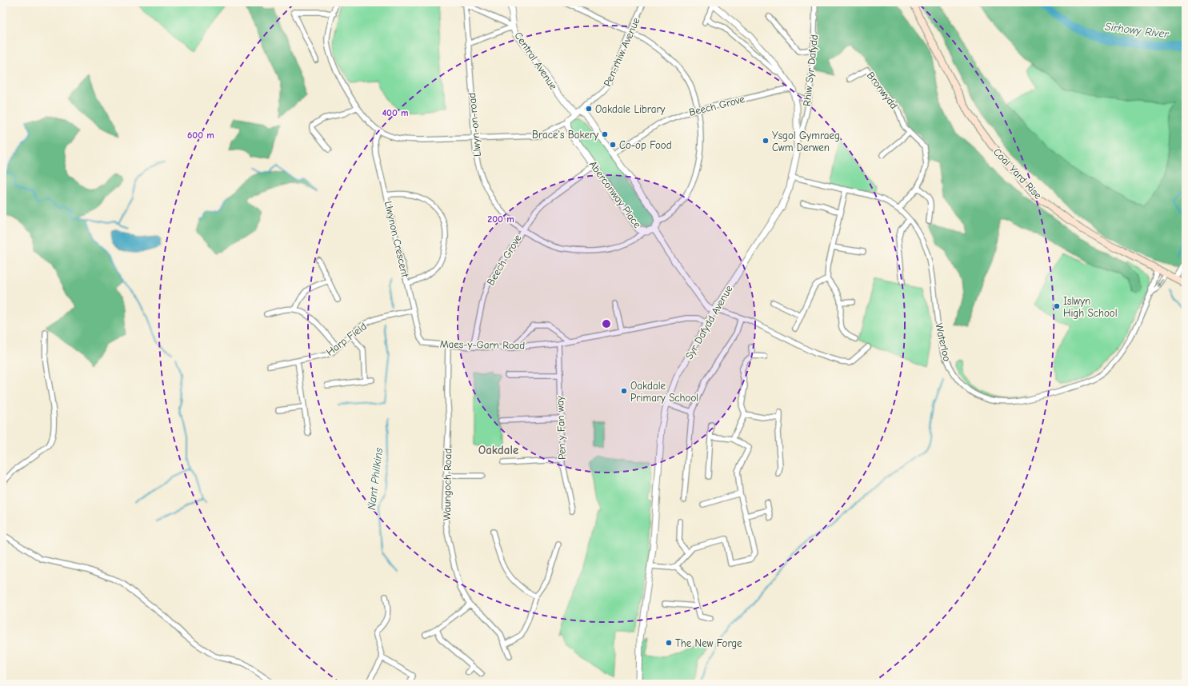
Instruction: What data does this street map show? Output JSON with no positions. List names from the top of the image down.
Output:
{
  "streets": {
    "main road": ["Coal Yard Rise"],
    "street": [
      "Pen-rhiw Avenue",
      "Central Avenue",
      "Rhiw Syr Dafydd",
      "Bronwydd",
      "Beech Grove",
      "Llwyn-on-road",
      "Aberconway Place",
      "Llwynon Crescent",
      "Syr Dafydd Avenue",
      "Harp Field",
      "Waterloo",
      "Maes-y-Garn Road",
      "Pen y Fan way",
      "Waungoch Road"
    ]
  },
  "crossings": [
    ["Pen-rhiw Avenue", "Central Avenue"],
    ["Pen-rhiw Avenue", "Llwyn-on-road"],
    ["Pen-rhiw Avenue", "Aberconway Place"],
    ["Pen-rhiw Avenue", "Llwynon Crescent"],
    ["Rhiw Syr Dafydd", "Syr Dafydd Avenue"],
    ["Bronwydd", "Waterloo"],
    ["Beech Grove", "Llwyn-on-road"],
    ["Beech Grove", "Aberconway Place"],
    ["Beech Grove", "Syr Dafydd Avenue"],
    ["Beech Grove", "Maes-y-Garn Road"],
    ["Llwyn-on-road", "Aberconway Place"],
    ["Coal Yard Rise", "Waterloo"],
    ["Llwynon Crescent", "Harp Field"],
    ["Llwynon Crescent", "Maes-y-Garn Road"],
    ["Syr Dafydd Avenue", "Waterloo"],
    ["Syr Dafydd Avenue", "Maes-y-Garn Road"],
    ["Maes-y-Garn Road", "Pen y Fan way"],
    ["Maes-y-Garn Road", "Waungoch Road"]
  ],
  "districts": ["Oakdale"],
  "water": ["Sirhowy River", "Nant Philkins"],
  "places": [
    "Oakdale Library",
    "Brace's Bakery",
    "Ysgol Gymraeg Cwm Derwen",
    "Co-op Food",
    "Islwyn High School",
    "Oakdale Primary School",
    "The New Forge"
  ],
  "rings": ["400 m", "600 m", "200 m"]
}
